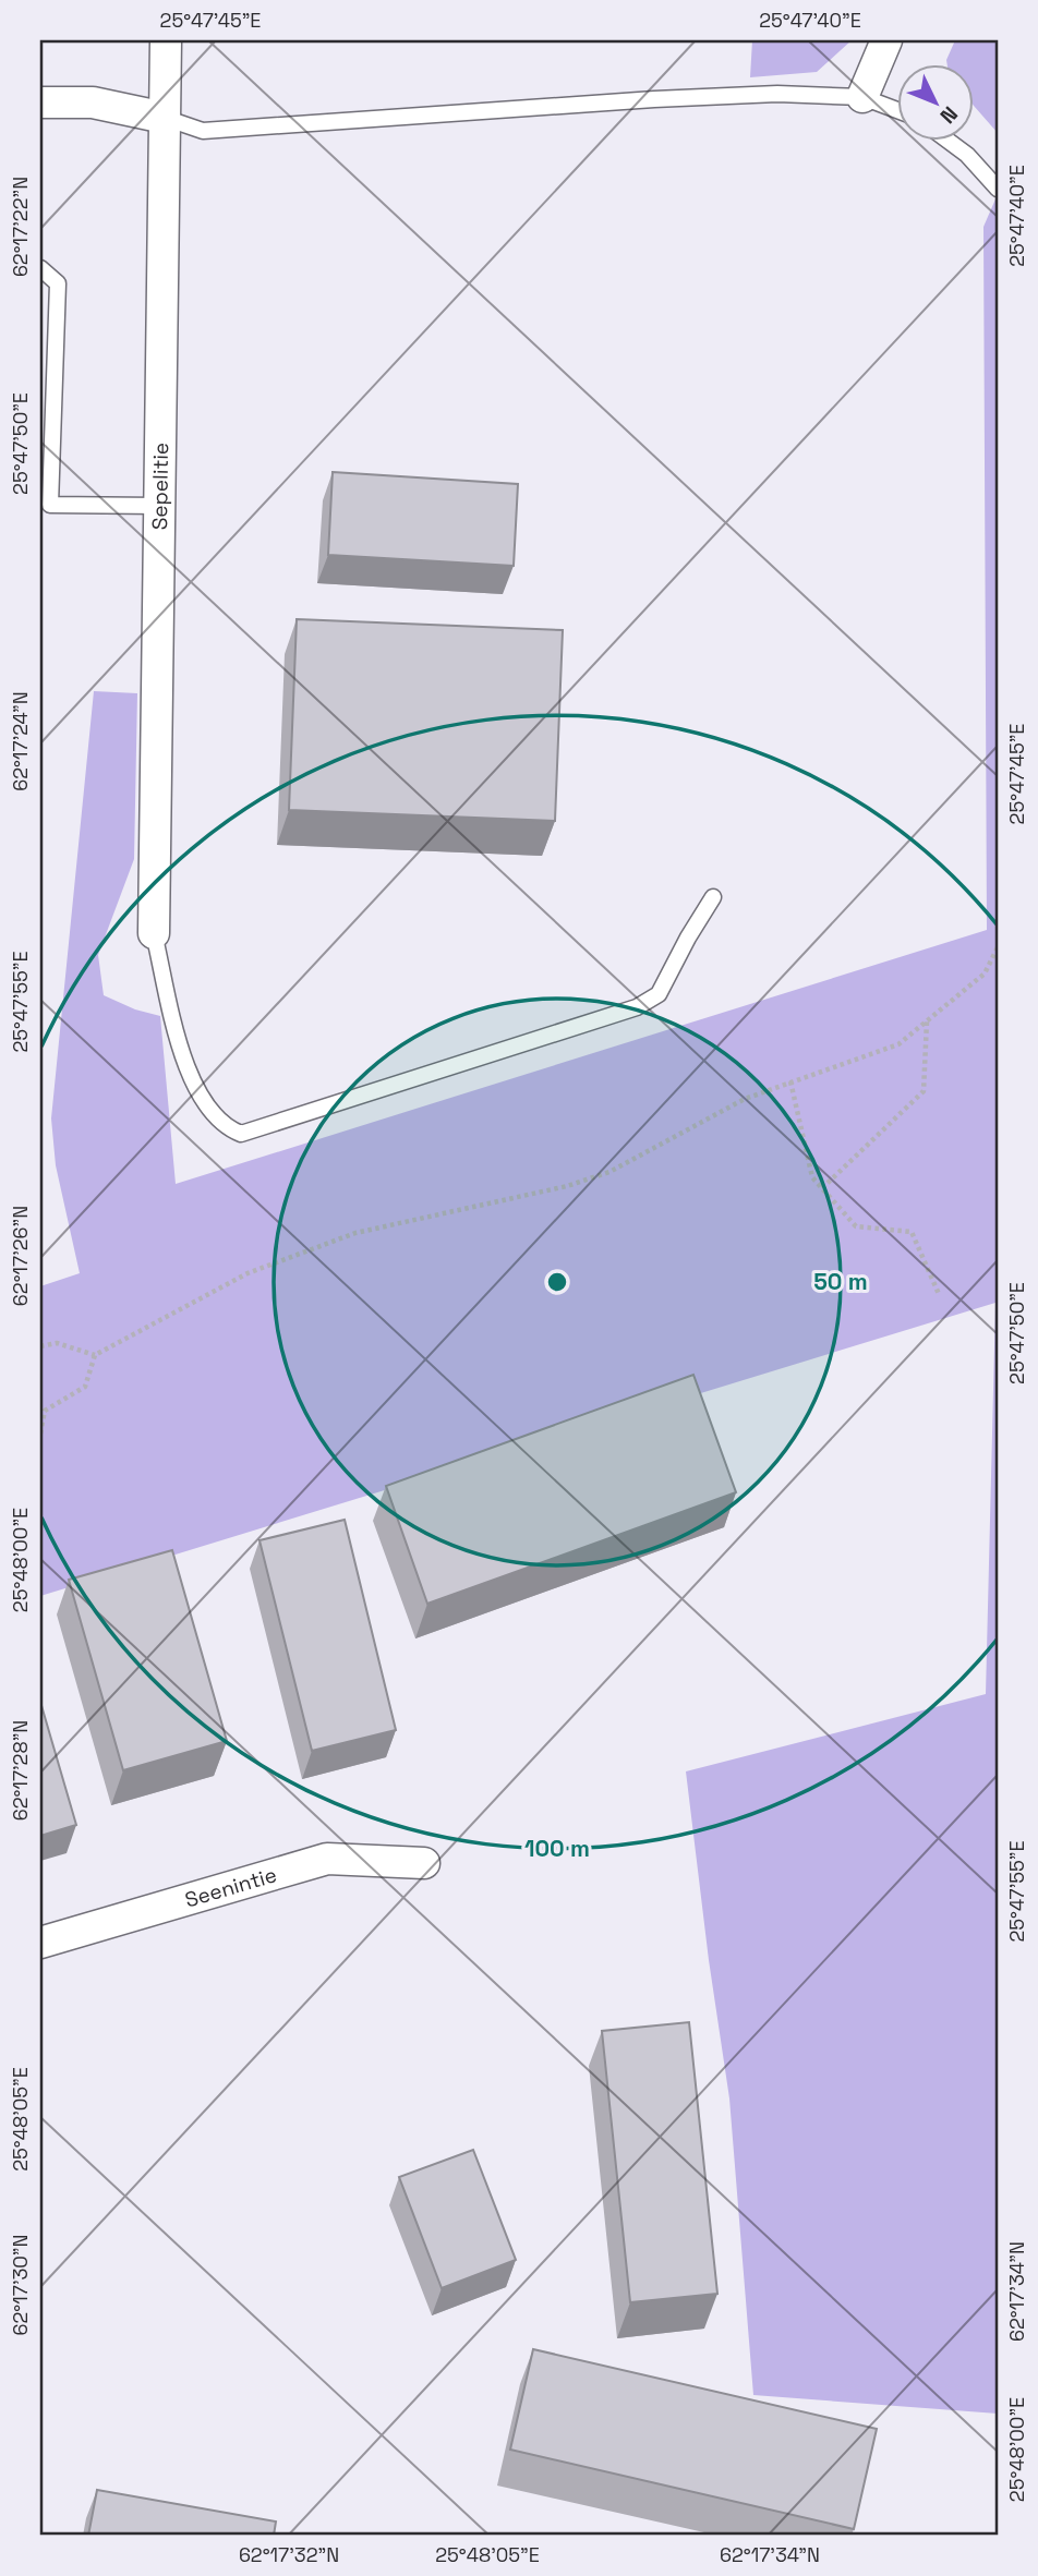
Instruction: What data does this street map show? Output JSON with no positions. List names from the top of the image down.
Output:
{
  "streets": {
    "street": ["Sepelitie", "Seenintie"]
  },
  "north": "bottom right",
  "coordinates": [
    "25°47'45\"E",
    "25°47'40\"E",
    "62°17'22\"N",
    "25°47'50\"E",
    "62°17'24\"N",
    "25°47'55\"E",
    "62°17'26\"N",
    "25°48'00\"E",
    "62°17'28\"N",
    "25°48'05\"E",
    "62°17'30\"N",
    "62°17'34\"N",
    "62°17'32\"N"
  ],
  "rings": ["50 m", "100 m"]
}
